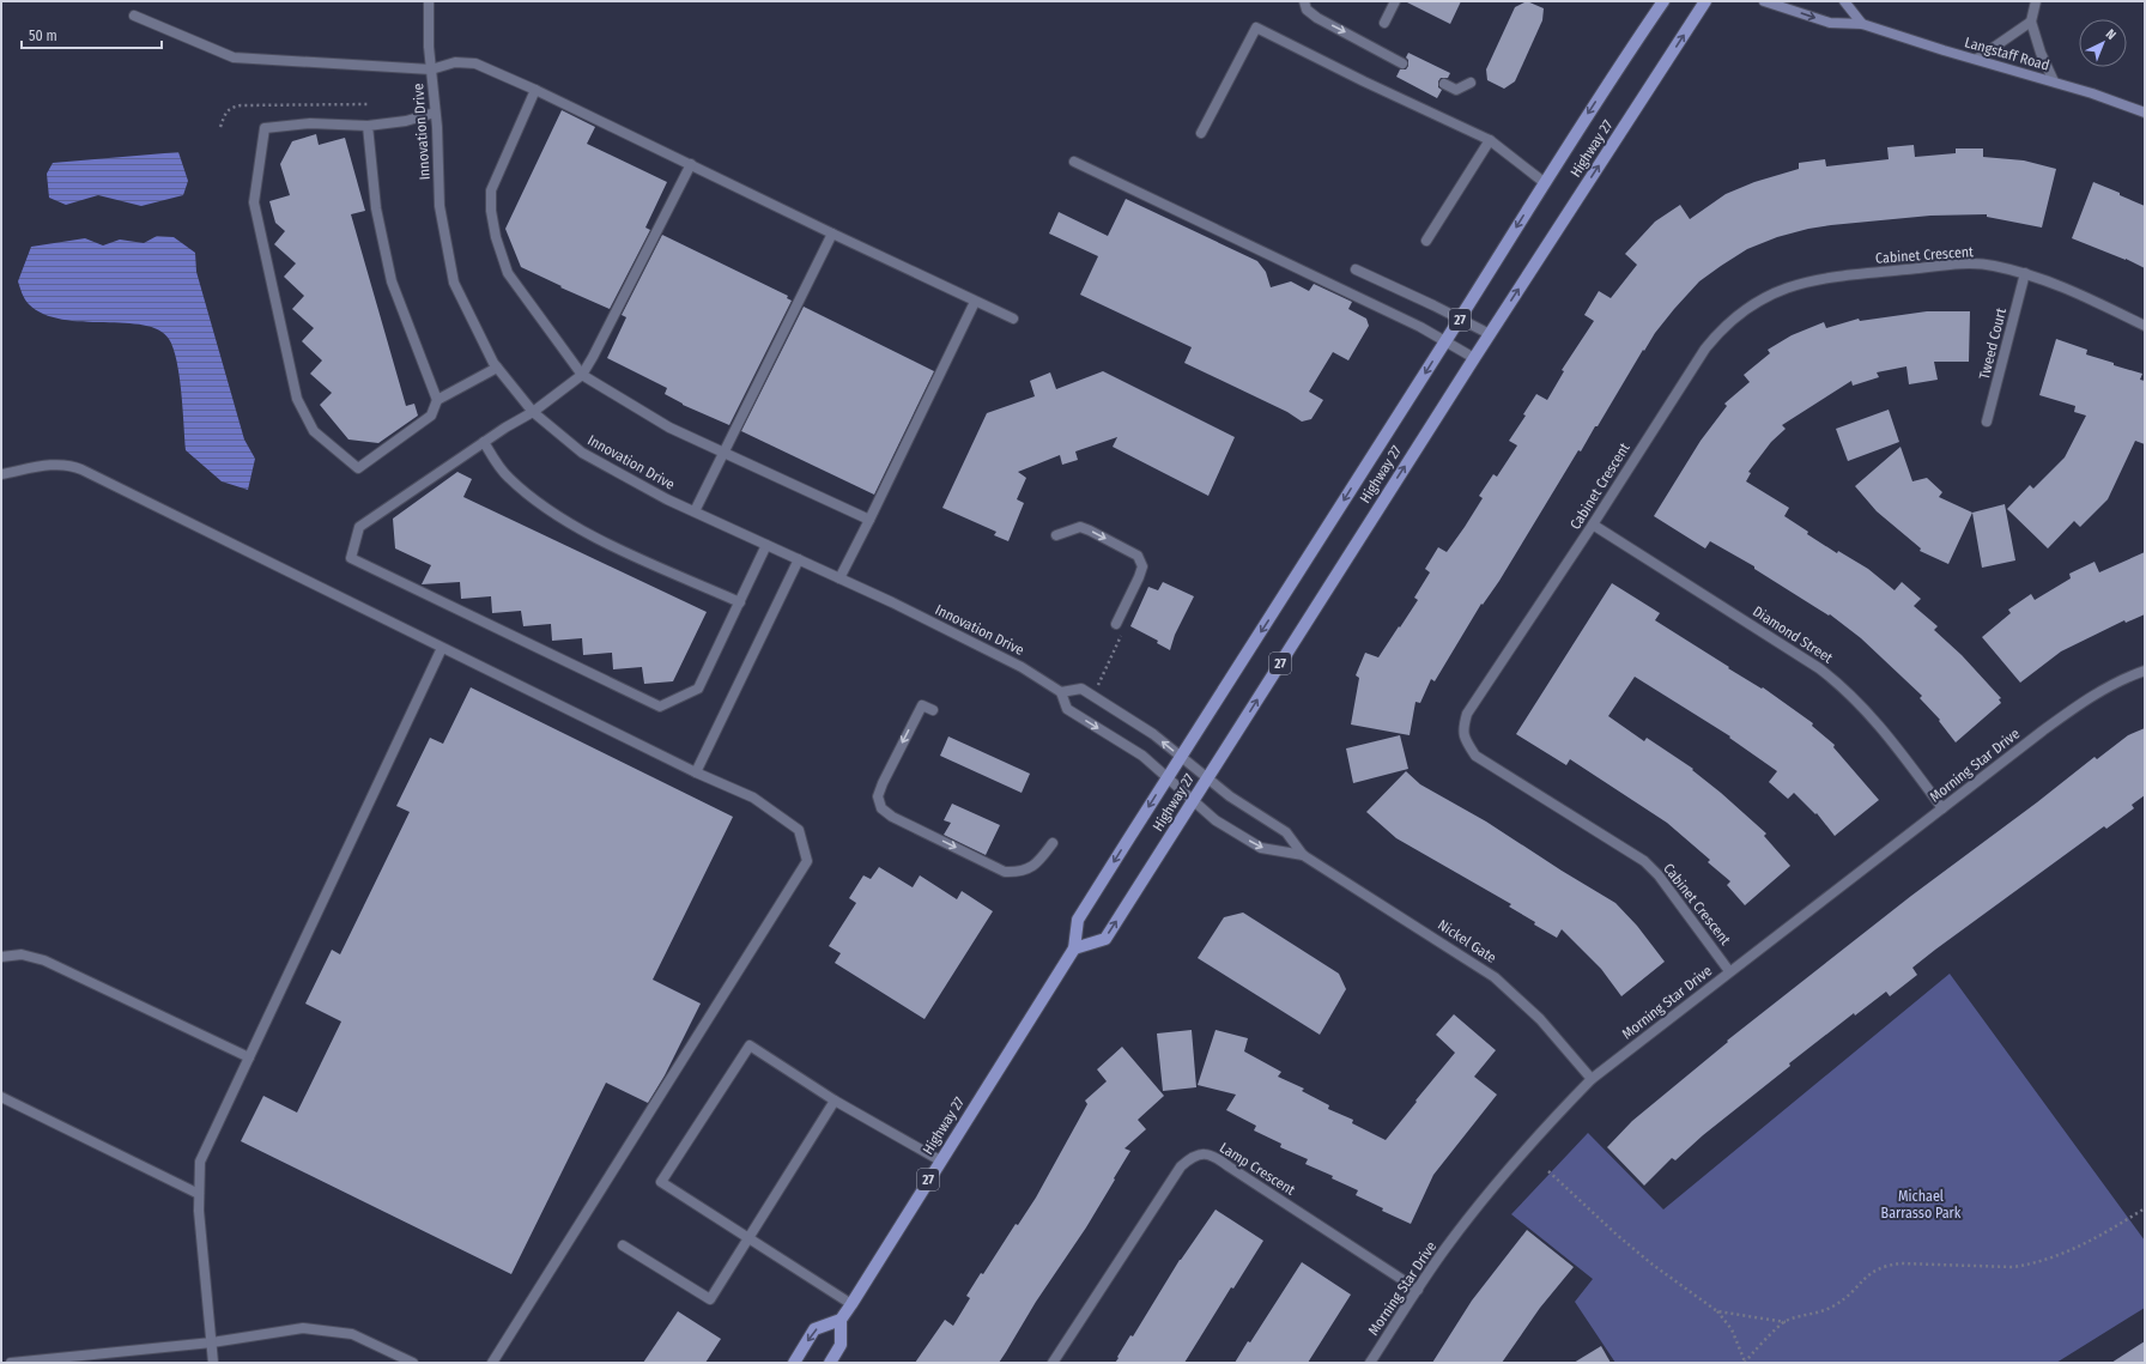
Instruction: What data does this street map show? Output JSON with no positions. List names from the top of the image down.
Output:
{
  "streets": {
    "main road": ["Highway 27", "27"],
    "street": [
      "Langstaff Road",
      "Innovation Drive",
      "Cabinet Crescent",
      "Tweed Court",
      "Diamond Street",
      "Morning Star Drive",
      "Nickel Gate",
      "Lamp Crescent"
    ]
  },
  "crossings": [
    ["Innovation Drive", "Highway 27"],
    ["Innovation Drive", "Nickel Gate"],
    ["Highway 27", "Nickel Gate"],
    ["Cabinet Crescent", "Tweed Court"],
    ["Cabinet Crescent", "Diamond Street"],
    ["Cabinet Crescent", "Morning Star Drive"],
    ["Diamond Street", "Morning Star Drive"],
    ["Morning Star Drive", "Nickel Gate"],
    ["Morning Star Drive", "Lamp Crescent"]
  ],
  "parks": ["Michael Barrasso Park"],
  "scale_bar": "50 m",
  "north": "top right"
}
